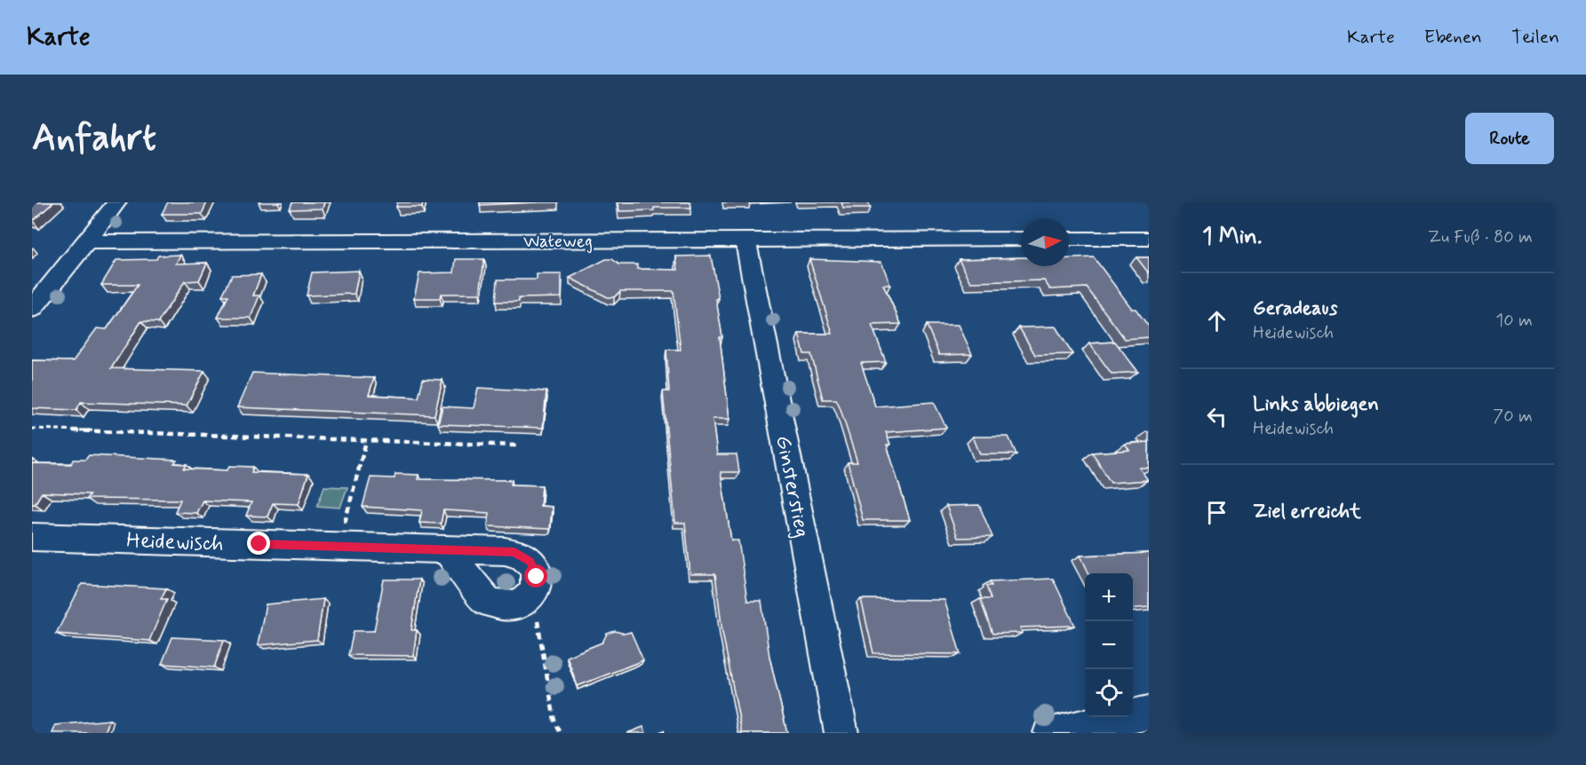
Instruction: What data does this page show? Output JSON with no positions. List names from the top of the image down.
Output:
{
  "streets": {
    "street": ["Wateweg", "Ginsterstieg", "Heidewisch"]
  },
  "crossings": [
    ["Wateweg", "Ginsterstieg"]
  ],
  "north": "right",
  "page": {
    "header": "Karte",
    "nav": ["Karte", "Ebenen", "Teilen"],
    "buttons": "Route",
    "title": "Anfahrt",
    "heading": ["1 Min.", "Zu Fuß · 80 m"],
    "list": [
      ["Geradeaus", "Heidewisch", "10 m"],
      ["Links abbiegen", "Heidewisch", "70 m"],
      "Ziel erreicht"
    ],
    "map_buttons": ["+", "−"]
  }
}
